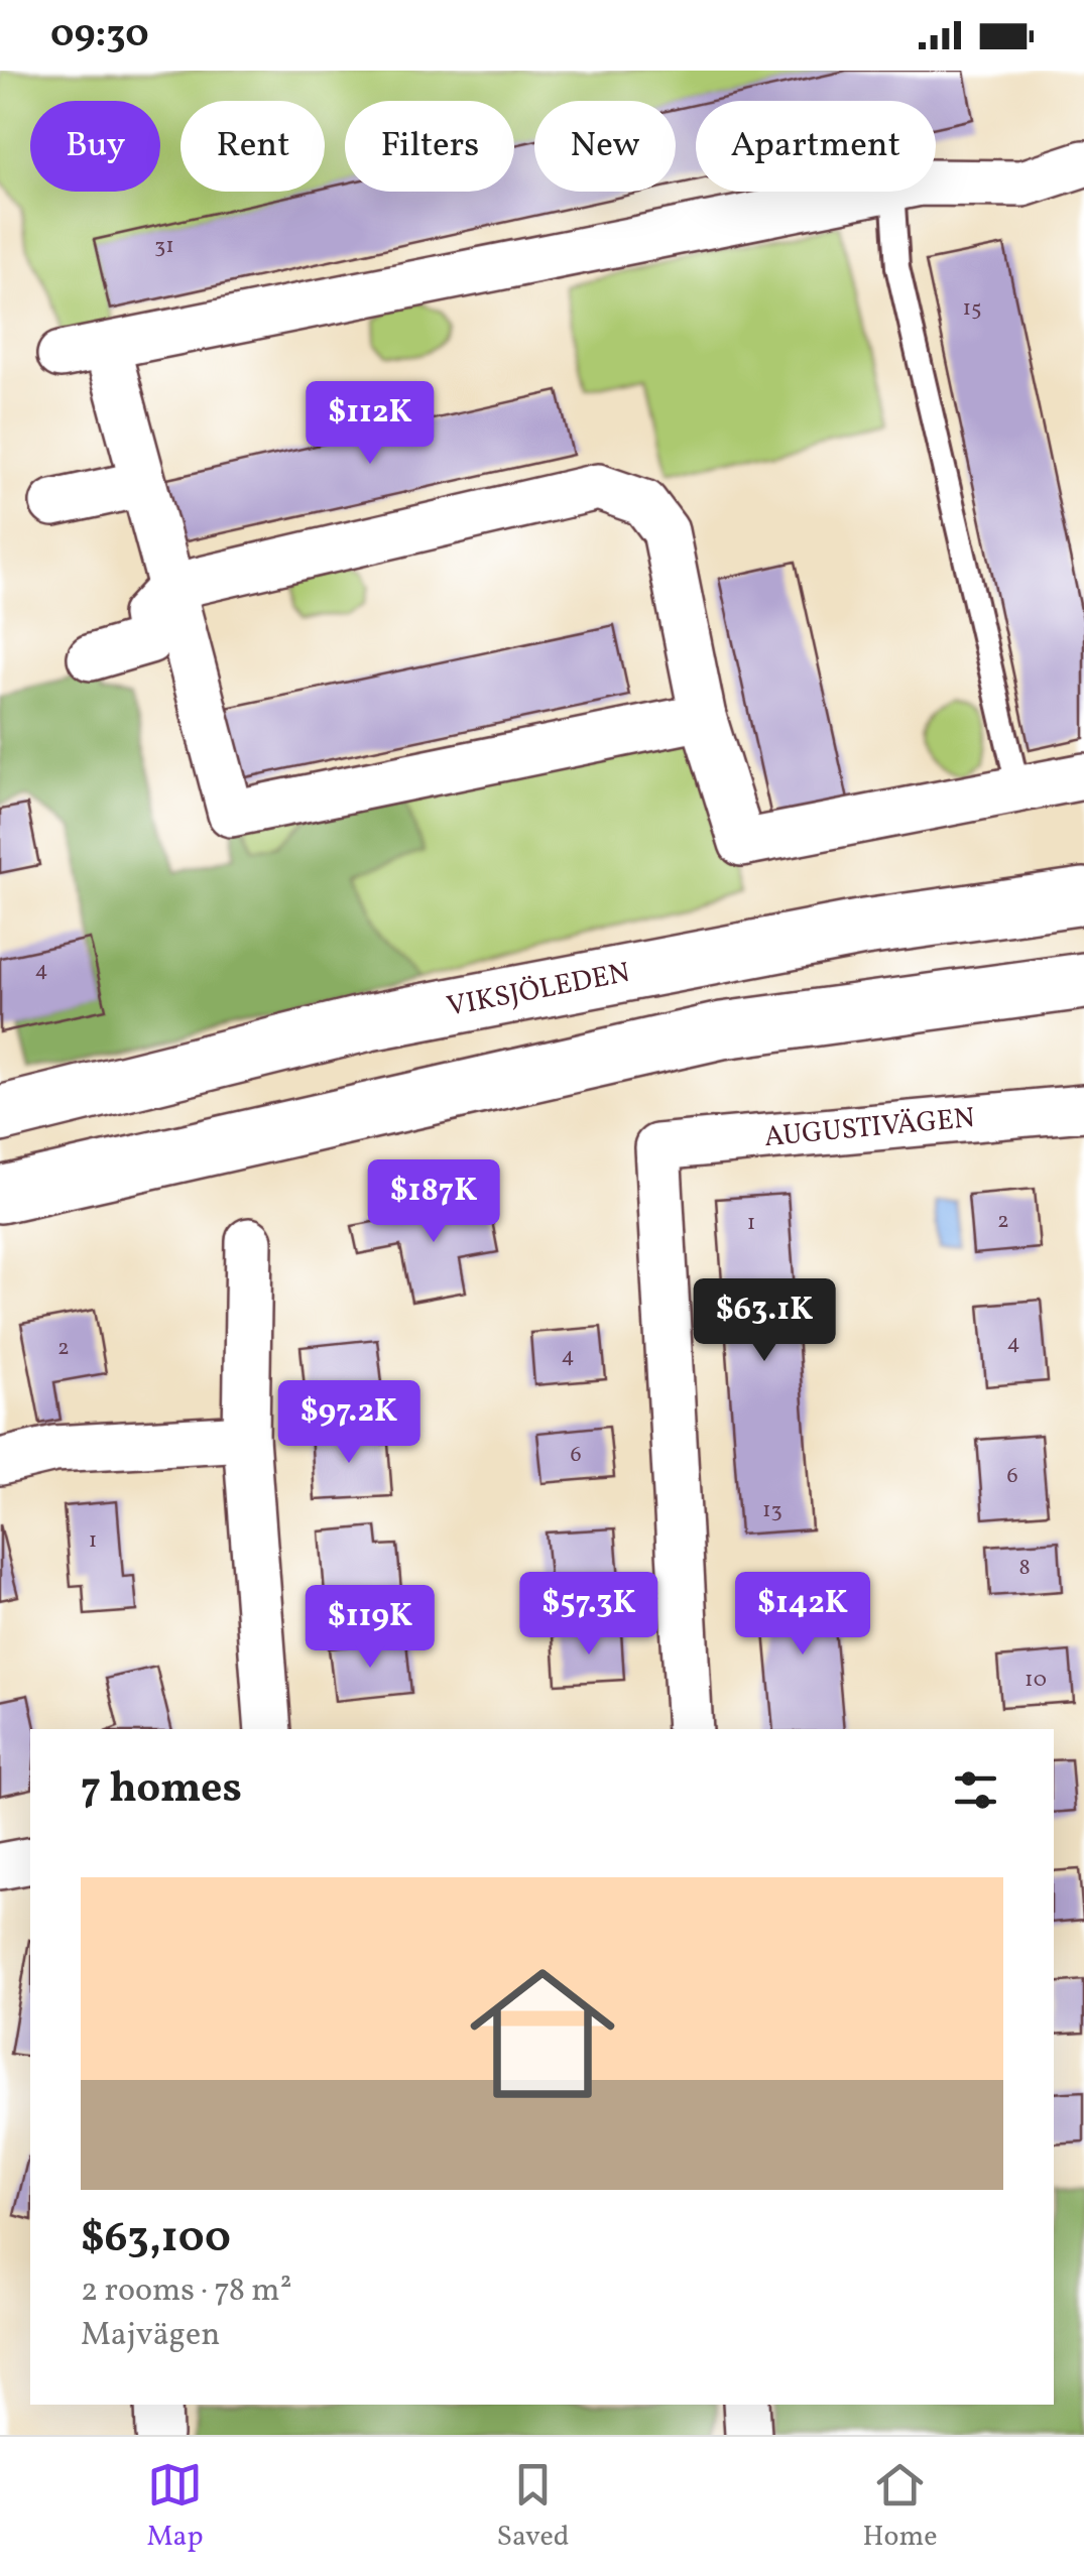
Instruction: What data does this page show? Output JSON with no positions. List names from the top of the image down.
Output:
{
  "streets": {
    "main road": ["VIKSJÖLEDEN"],
    "street": ["AUGUSTIVÄGEN"]
  },
  "house_numbers": [
    "31",
    "15",
    "4",
    "2",
    "1",
    "4",
    "2",
    "4",
    "6",
    "6",
    "13",
    "1",
    "8",
    "10"
  ],
  "page": {
    "status": "09:30",
    "chip": [
      "Buy",
      "Rent",
      "Filters",
      "New",
      "Apartment"
    ],
    "price": [
      "$112K",
      "$187K",
      "$63.1K",
      "$97.2K",
      "$57.3K",
      "$142K",
      "$119K"
    ],
    "heading": "7 homes",
    "list": [
      {
        "name": "$63,100",
        "note": "2 rooms · 78 m² · Majvägen"
      }
    ],
    "tabs": ["Map", "Saved", "Home"]
  }
}
